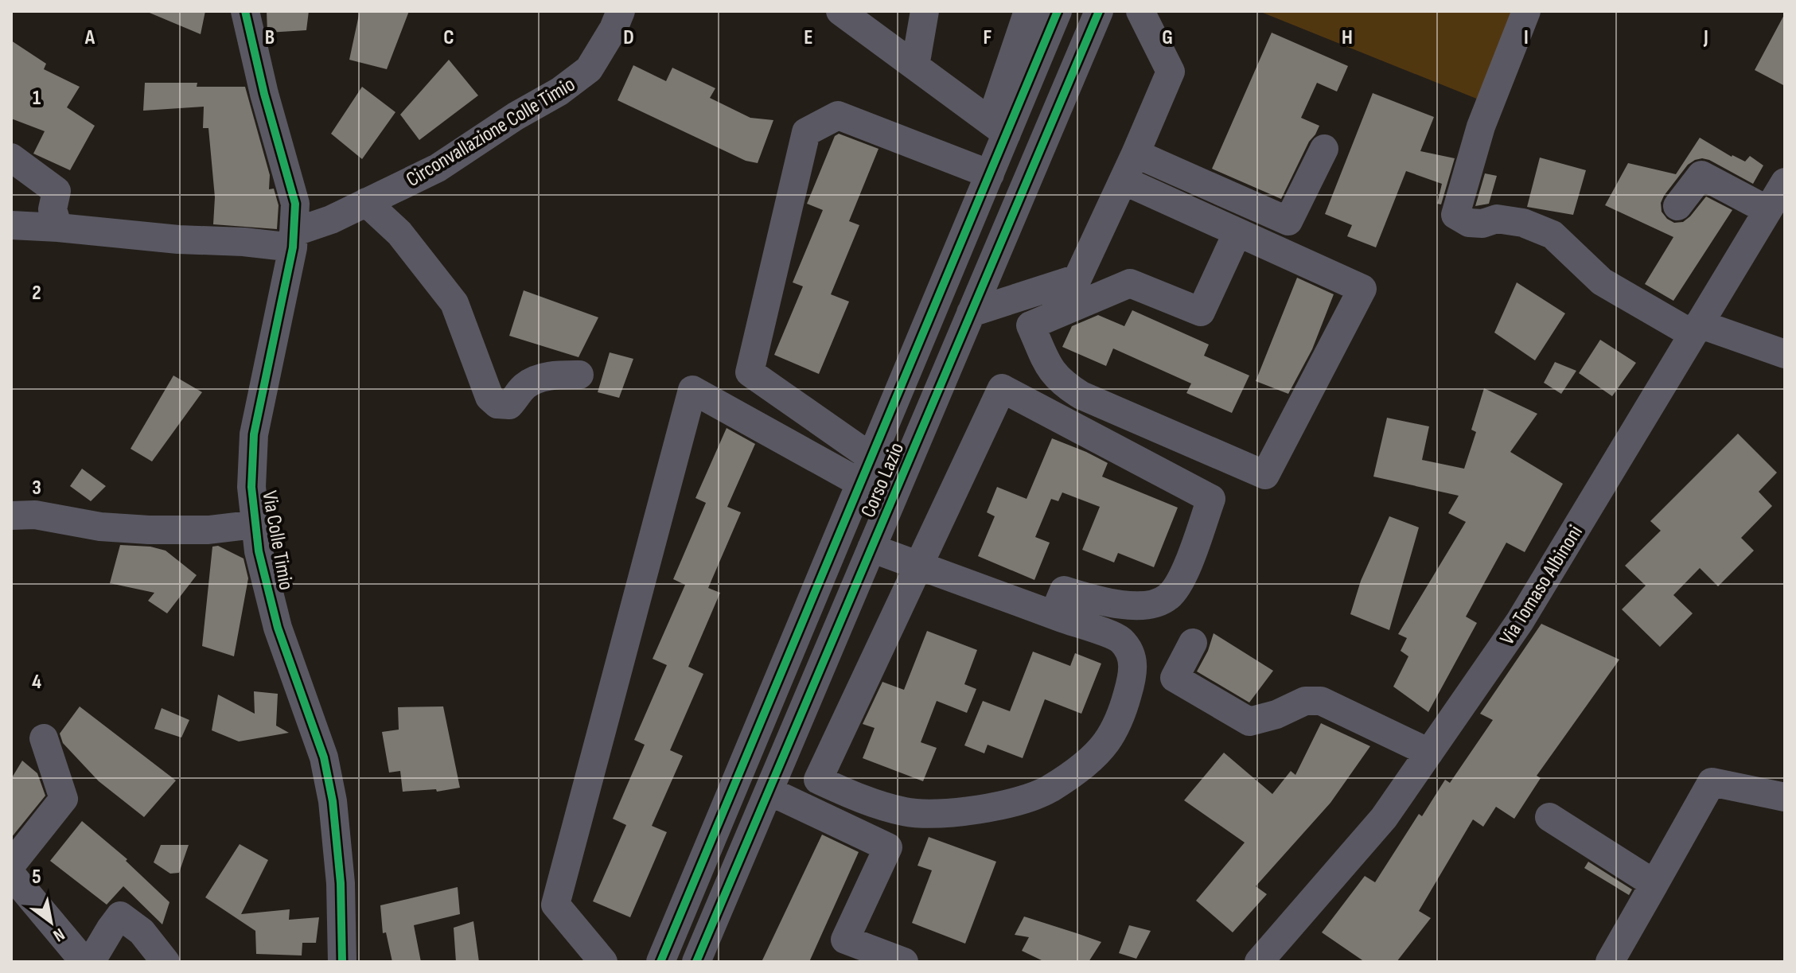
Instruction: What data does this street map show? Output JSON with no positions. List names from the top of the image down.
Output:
{
  "streets": {
    "street": [
      "Circonvallazione Colle Timio",
      "Corso Lazio",
      "Via Colle Timio",
      "Via Tomaso Albinoni"
    ]
  },
  "crossings": [
    ["Circonvallazione Colle Timio", "Via Colle Timio"]
  ],
  "north": "bottom right",
  "grid": {
    "columns": [
      "A",
      "B",
      "C",
      "D",
      "E",
      "F",
      "G",
      "H",
      "I",
      "J"
    ],
    "rows": [
      "1",
      "2",
      "3",
      "4",
      "5"
    ]
  }
}
